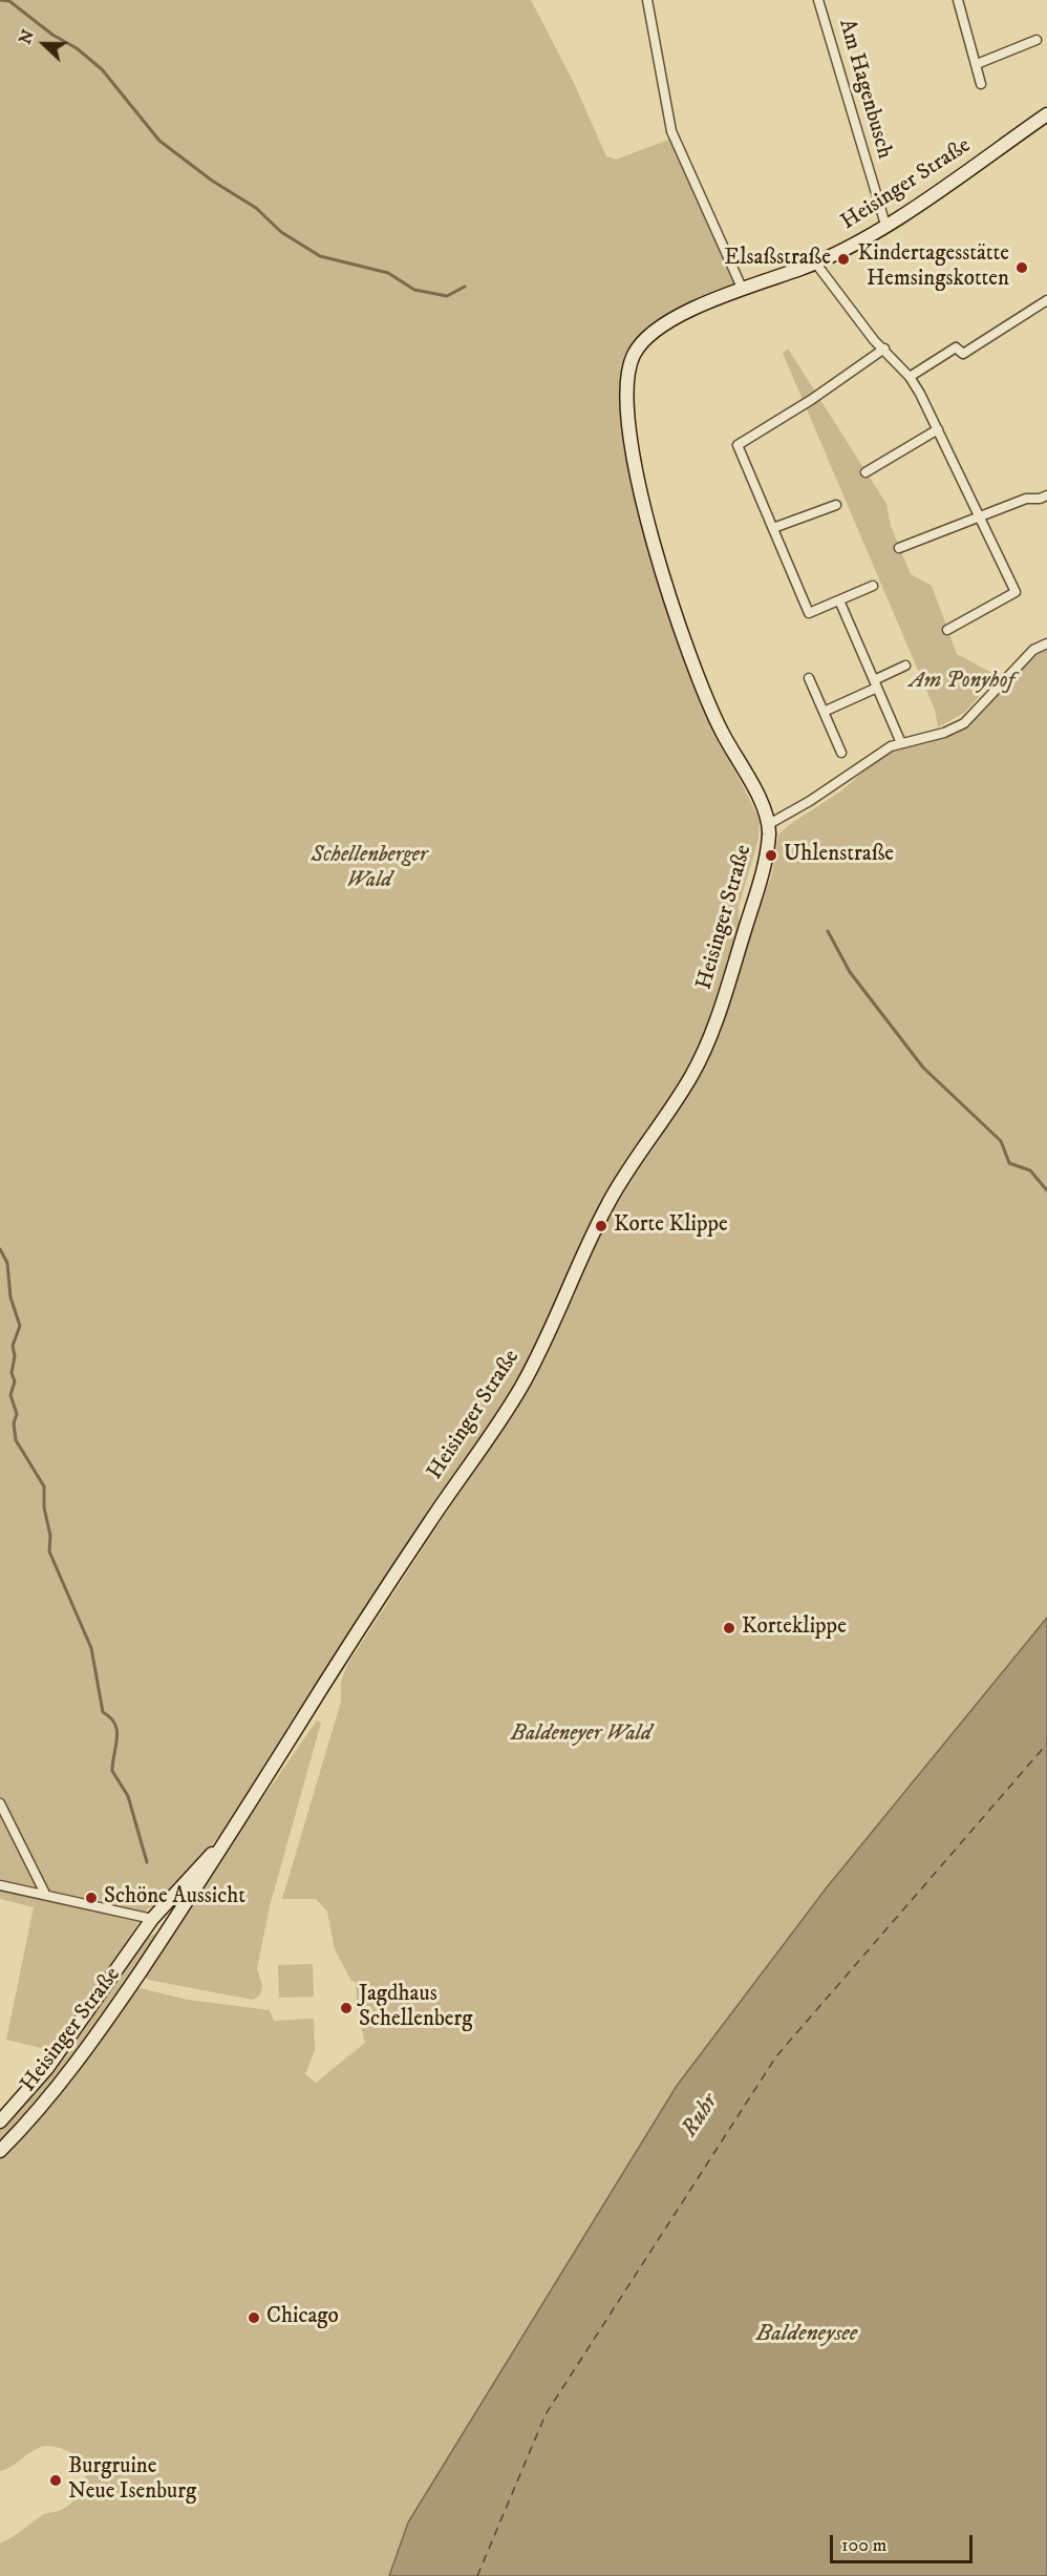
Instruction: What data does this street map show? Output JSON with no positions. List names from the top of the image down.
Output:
{
  "streets": {
    "main road": ["Heisinger Straße"],
    "street": ["Am Hagenbusch"]
  },
  "crossings": [
    ["Am Hagenbusch", "Heisinger Straße"]
  ],
  "water": ["Ruhr", "Baldeneysee"],
  "parks": ["Am Ponyhof", "Schellenberger Wald", "Baldeneyer Wald"],
  "places": [
    "Elsaßstraße",
    "Kindertagesstätte Hemsingskotten",
    "Uhlenstraße",
    "Korte Klippe",
    "Korteklippe",
    "Schöne Aussicht",
    "Jagdhaus Schellenberg",
    "Chicago",
    "Burgruine Neue Isenburg"
  ],
  "scale_bar": "100 m",
  "north": "left"
}
